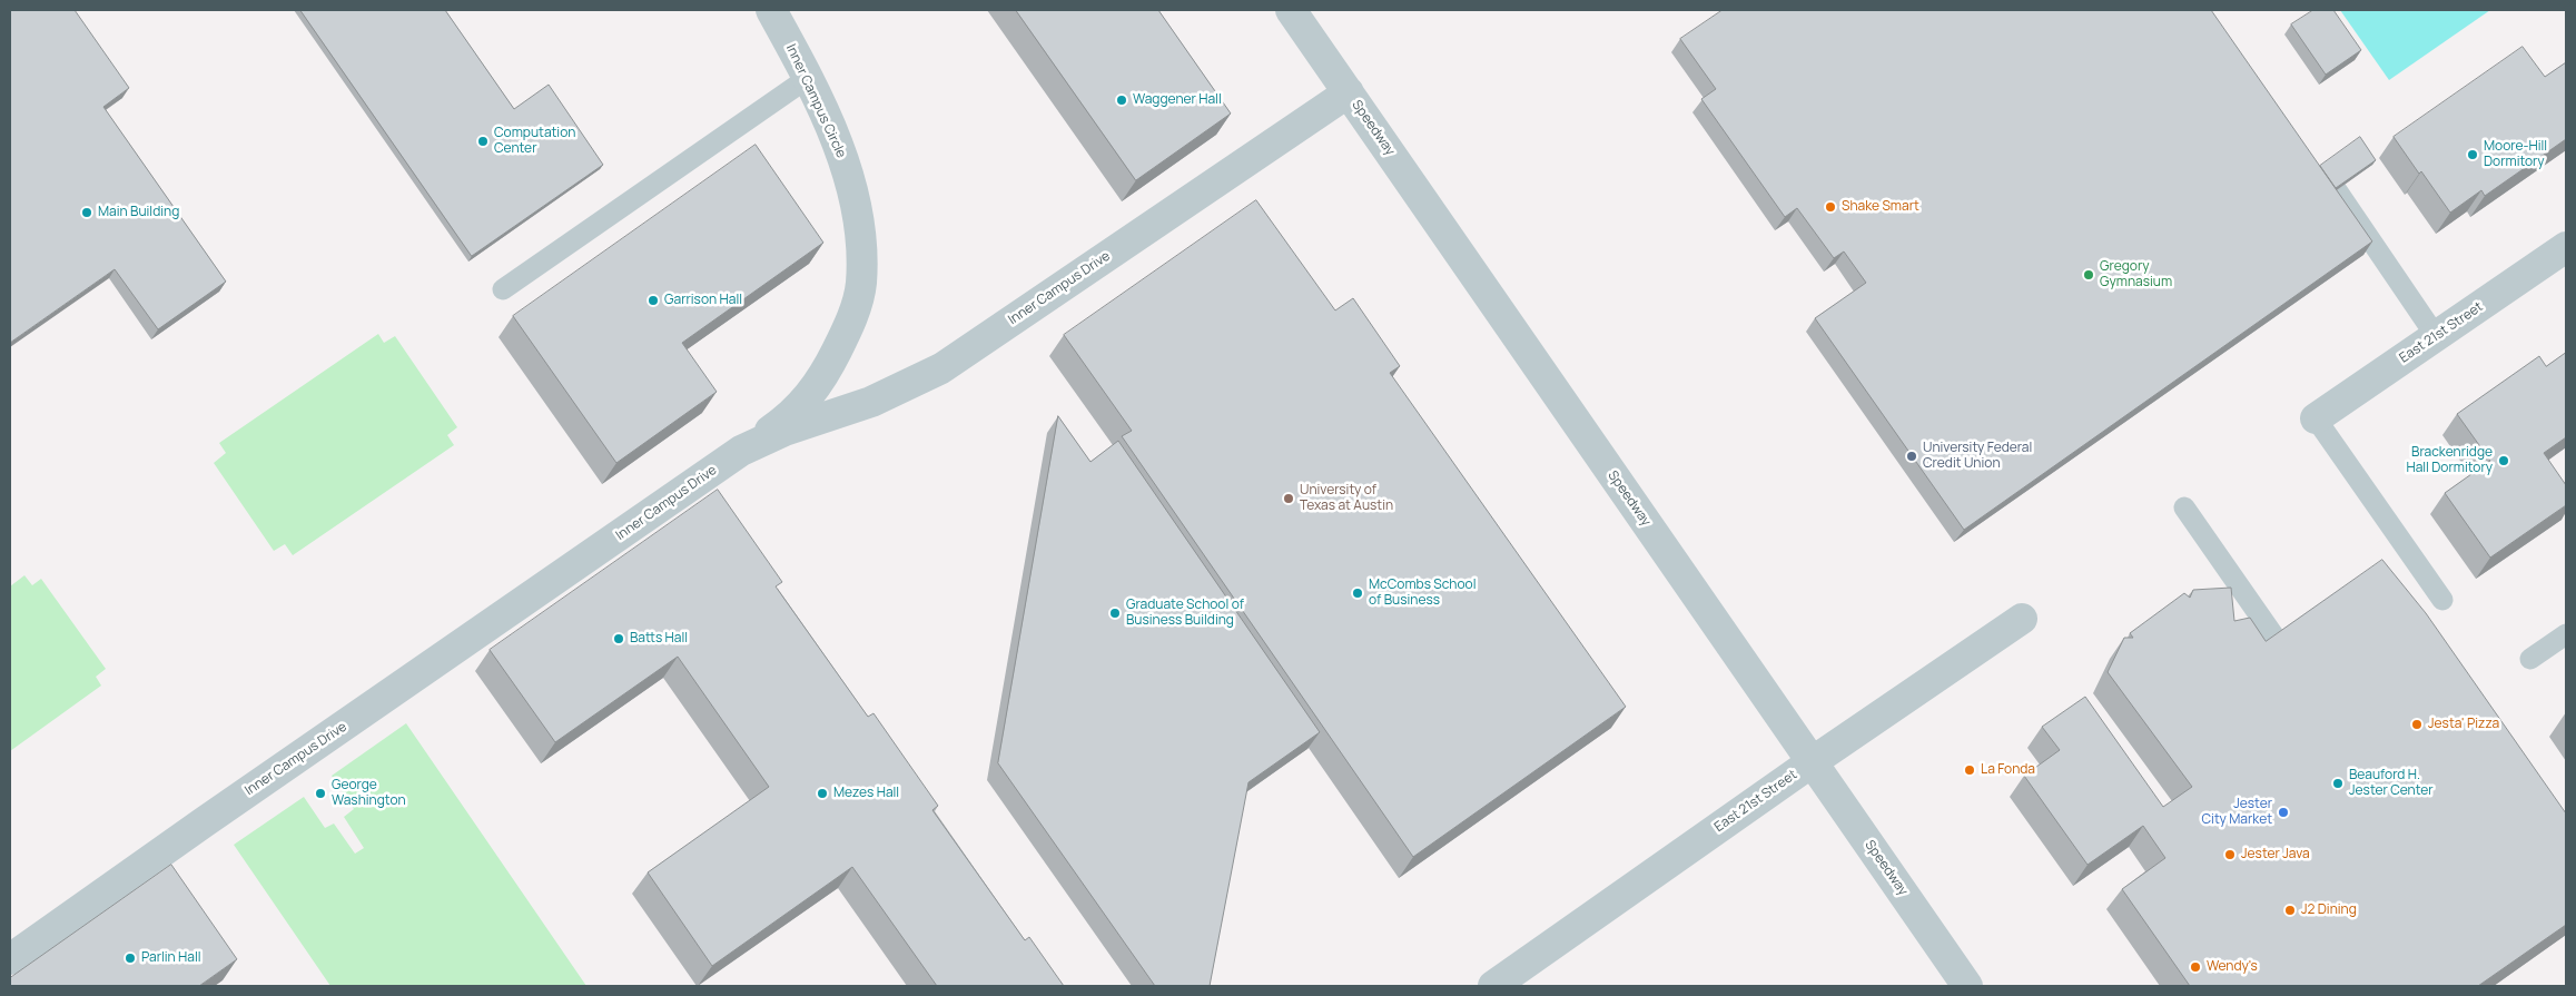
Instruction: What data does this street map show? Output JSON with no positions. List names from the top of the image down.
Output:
{
  "streets": {
    "street": [
      "Inner Campus Circle",
      "Speedway",
      "Inner Campus Drive",
      "East 21st Street"
    ]
  },
  "crossings": [
    ["Inner Campus Circle", "Inner Campus Drive"],
    ["Speedway", "Inner Campus Drive"],
    ["Speedway", "East 21st Street"]
  ],
  "places": [
    "Waggener Hall",
    "Computation Center",
    "Moore-Hill Dormitory",
    "Shake Smart",
    "Main Building",
    "Gregory Gymnasium",
    "Garrison Hall",
    "University Federal Credit Union",
    "Brackenridge Hall Dormitory",
    "University of Texas at Austin",
    "McCombs School of Business",
    "Graduate School of Business Building",
    "Batts Hall",
    "Jesta' Pizza",
    "La Fonda",
    "Beauford H. Jester Center",
    "George Washington",
    "Mezes Hall",
    "Jester City Market",
    "Jester Java",
    "J2 Dining",
    "Parlin Hall",
    "Wendy's"
  ]
}
